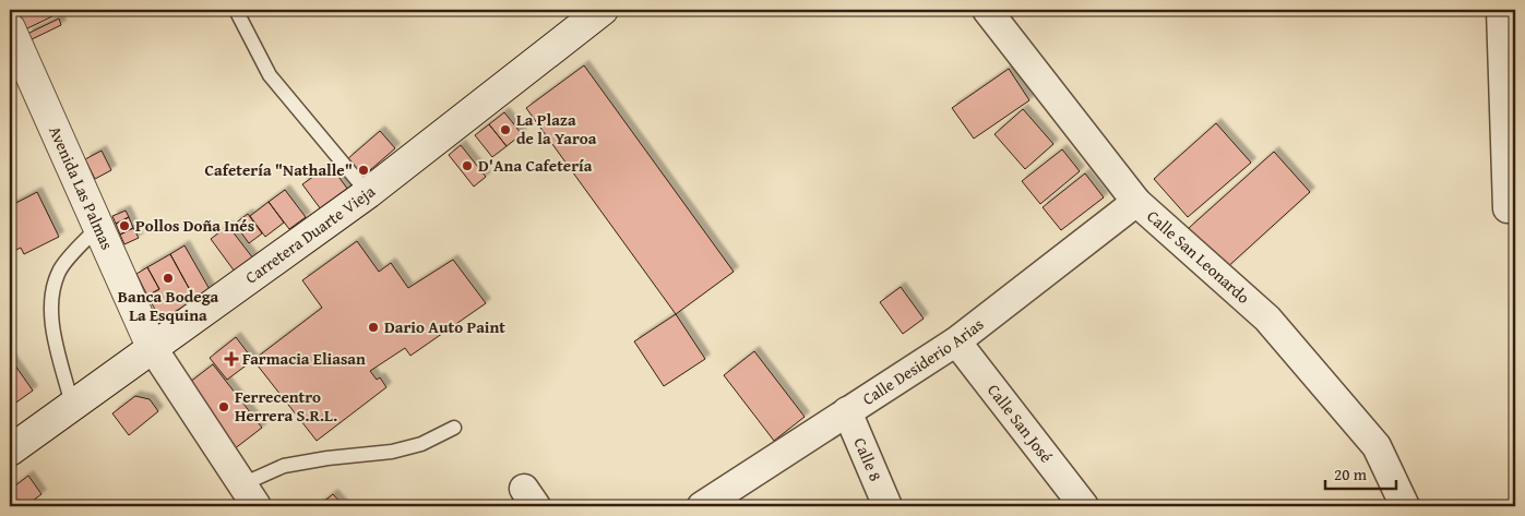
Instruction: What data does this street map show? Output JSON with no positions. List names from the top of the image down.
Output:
{
  "streets": {
    "main road": ["Avenida Las Palmas", "Carretera Duarte Vieja"],
    "street": [
      "Calle San Leonardo",
      "Calle Desiderio Arias",
      "Calle San José",
      "Calle 8"
    ]
  },
  "crossings": [
    ["Avenida Las Palmas", "Carretera Duarte Vieja"],
    ["Calle San Leonardo", "Calle Desiderio Arias"],
    ["Calle Desiderio Arias", "Calle San José"],
    ["Calle Desiderio Arias", "Calle 8"]
  ],
  "places": {
    "other": [
      "La Plaza de la Yaroa",
      "D'Ana Cafetería",
      "Cafetería \"Nathalle\"",
      "Pollos Doña Inés",
      "Banca Bodega La Esquina",
      "Dario Auto Paint",
      "Ferrecentro Herrera S.R.L."
    ],
    "health": ["Farmacia Eliasan"]
  },
  "scale_bar": "20 m"
}
